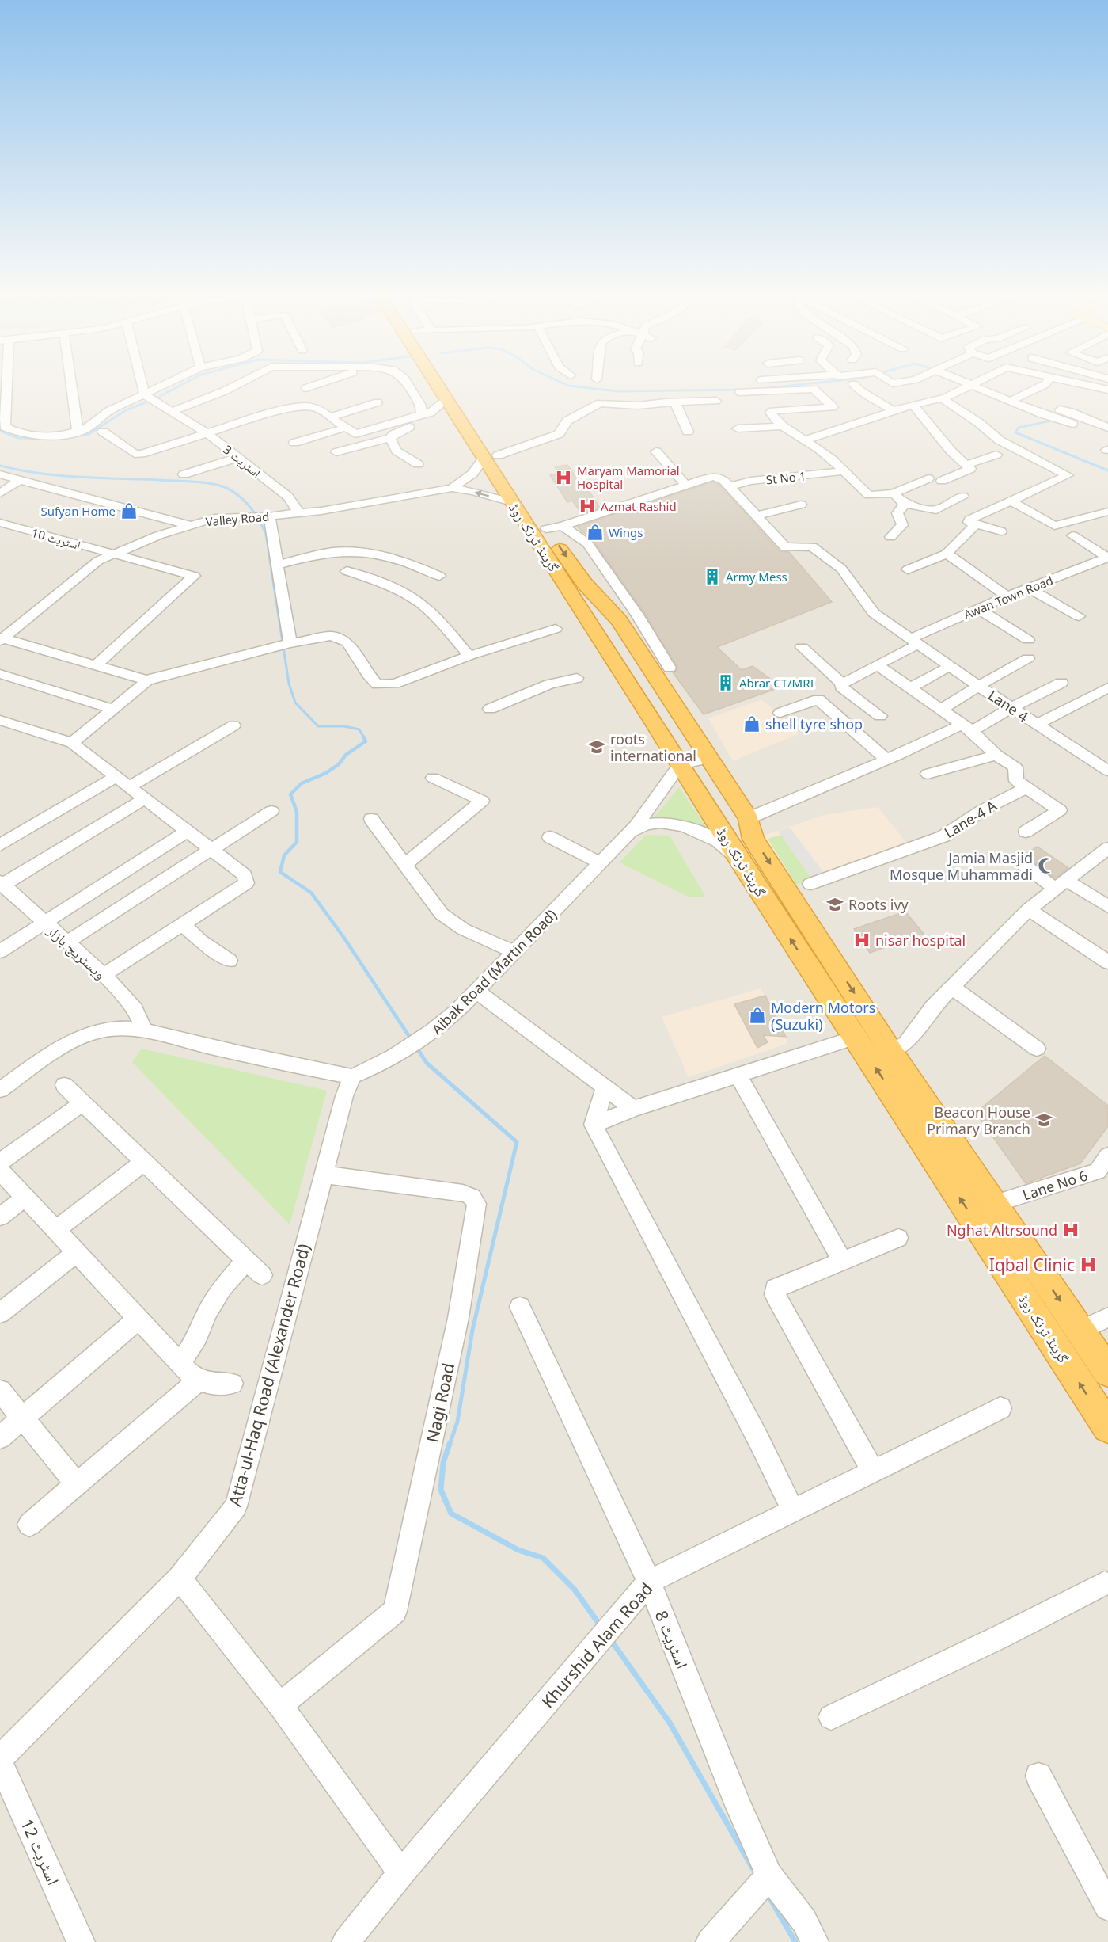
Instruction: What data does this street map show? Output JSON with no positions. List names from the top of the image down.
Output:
{
  "streets": {
    "highway": ["گرینڈ ٹرنک روڈ"],
    "street": [
      "اسٹریٹ 3",
      "St No 1",
      "Valley Road",
      "اسٹریٹ 10",
      "Awan Town Road",
      "Lane 4",
      "Lane-4 A",
      "ویسٹریج بازار",
      "Aibak Road (Martin Road)",
      "Lane No 6",
      "Atta-ul-Haq Road (Alexander Road)",
      "Nagi Road",
      "اسٹریٹ 8",
      "Khurshid Alam Road",
      "اسٹریٹ 12"
    ]
  },
  "crossings": [
    ["اسٹریٹ 3", "Valley Road"],
    ["Valley Road", "گرینڈ ٹرنک روڈ"],
    ["Valley Road", "اسٹریٹ 10"],
    ["گرینڈ ٹرنک روڈ", "Aibak Road (Martin Road)"],
    ["گرینڈ ٹرنک روڈ", "Lane No 6"],
    ["Awan Town Road", "Lane 4"],
    ["Aibak Road (Martin Road)", "Atta-ul-Haq Road (Alexander Road)"],
    ["Atta-ul-Haq Road (Alexander Road)", "Nagi Road"],
    ["Atta-ul-Haq Road (Alexander Road)", "اسٹریٹ 12"],
    ["اسٹریٹ 8", "Khurshid Alam Road"]
  ],
  "places": {
    "hospital": [
      "Maryam Mamorial Hospital",
      "Azmat Rashid",
      "nisar hospital",
      "Nghat Altrsound",
      "Iqbal Clinic"
    ],
    "shop": [
      "Sufyan Home",
      "Wings",
      "shell tyre shop",
      "Modern Motors (Suzuki)"
    ],
    "building": ["Army Mess", "Abrar CT/MRI"],
    "school or university": ["roots international", "Roots ivy", "Beacon House Primary Branch"],
    "mosque": ["Jamia Masjid Mosque Muhammadi"]
  }
}
